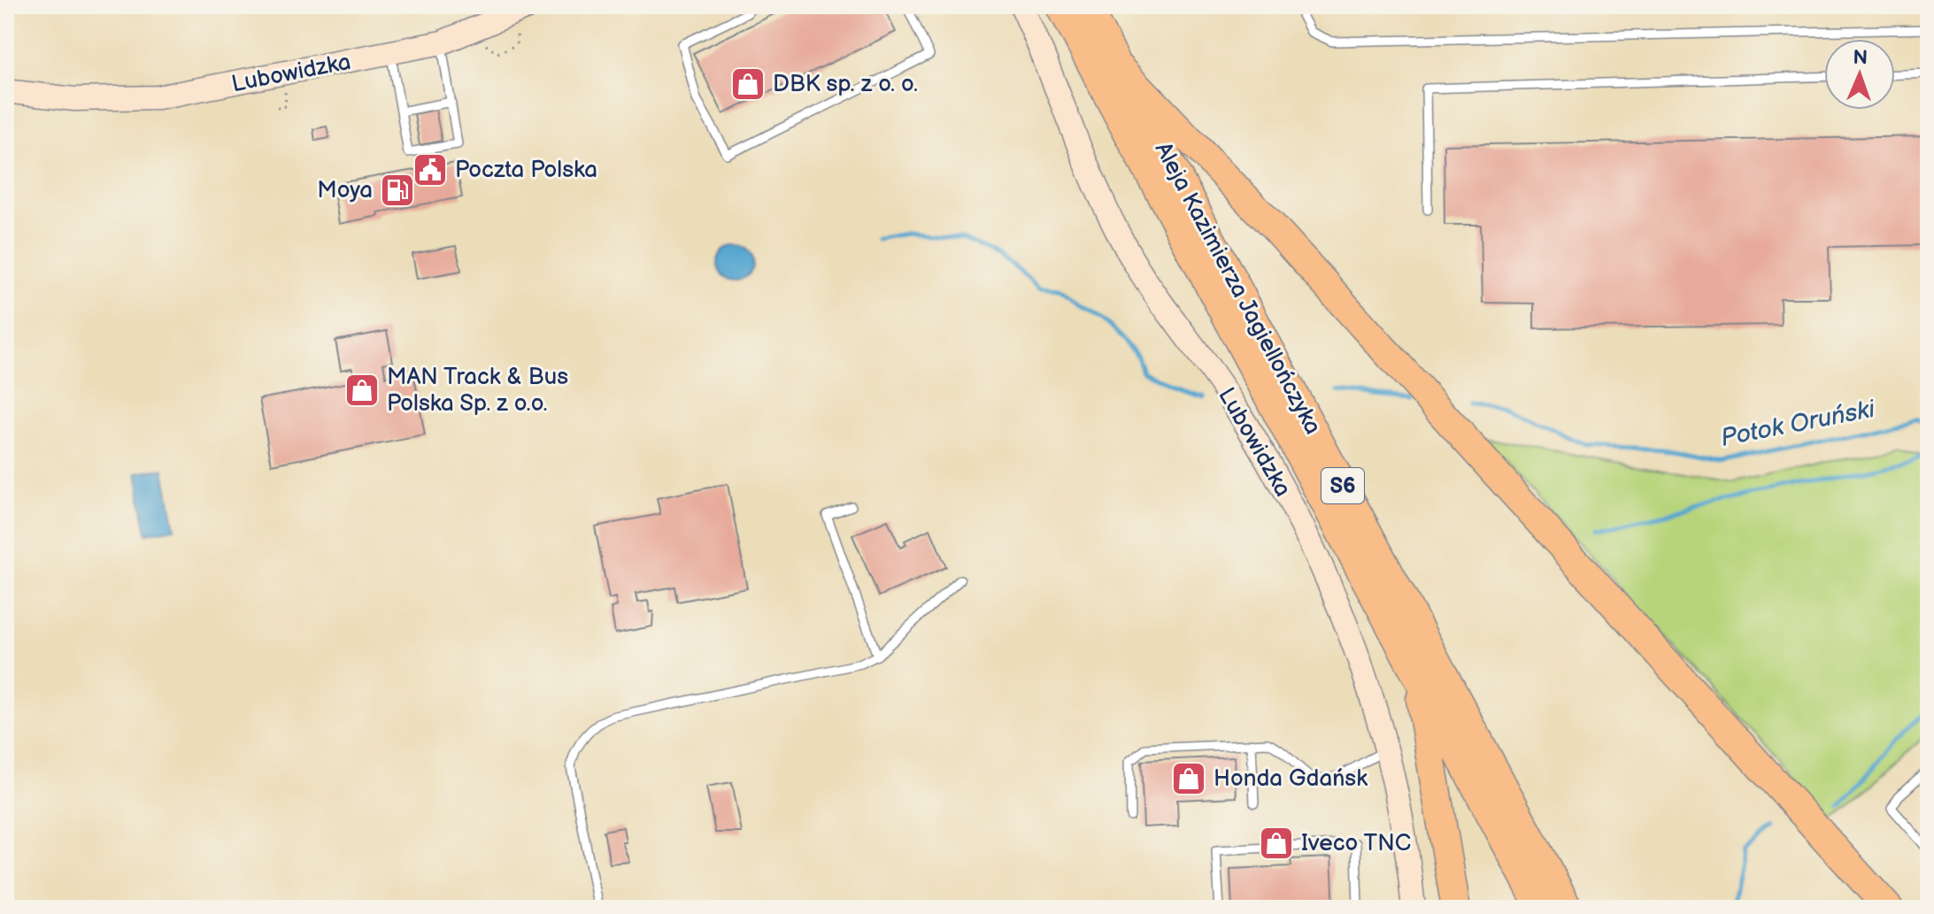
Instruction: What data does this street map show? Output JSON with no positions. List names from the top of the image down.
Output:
{
  "streets": {
    "highway": ["Aleja Kazimierza Jagiellończyka", "S6"],
    "street": ["Lubowidzka"]
  },
  "water": ["Potok Oruński"],
  "places": {
    "shop": [
      "DBK sp. z o. o.",
      "MAN Track & Bus Polska Sp. z o.o.",
      "Honda Gdańsk",
      "Iveco TNC"
    ],
    "public building": ["Poczta Polska"],
    "fuel station": ["Moya"]
  },
  "north": "top"
}
